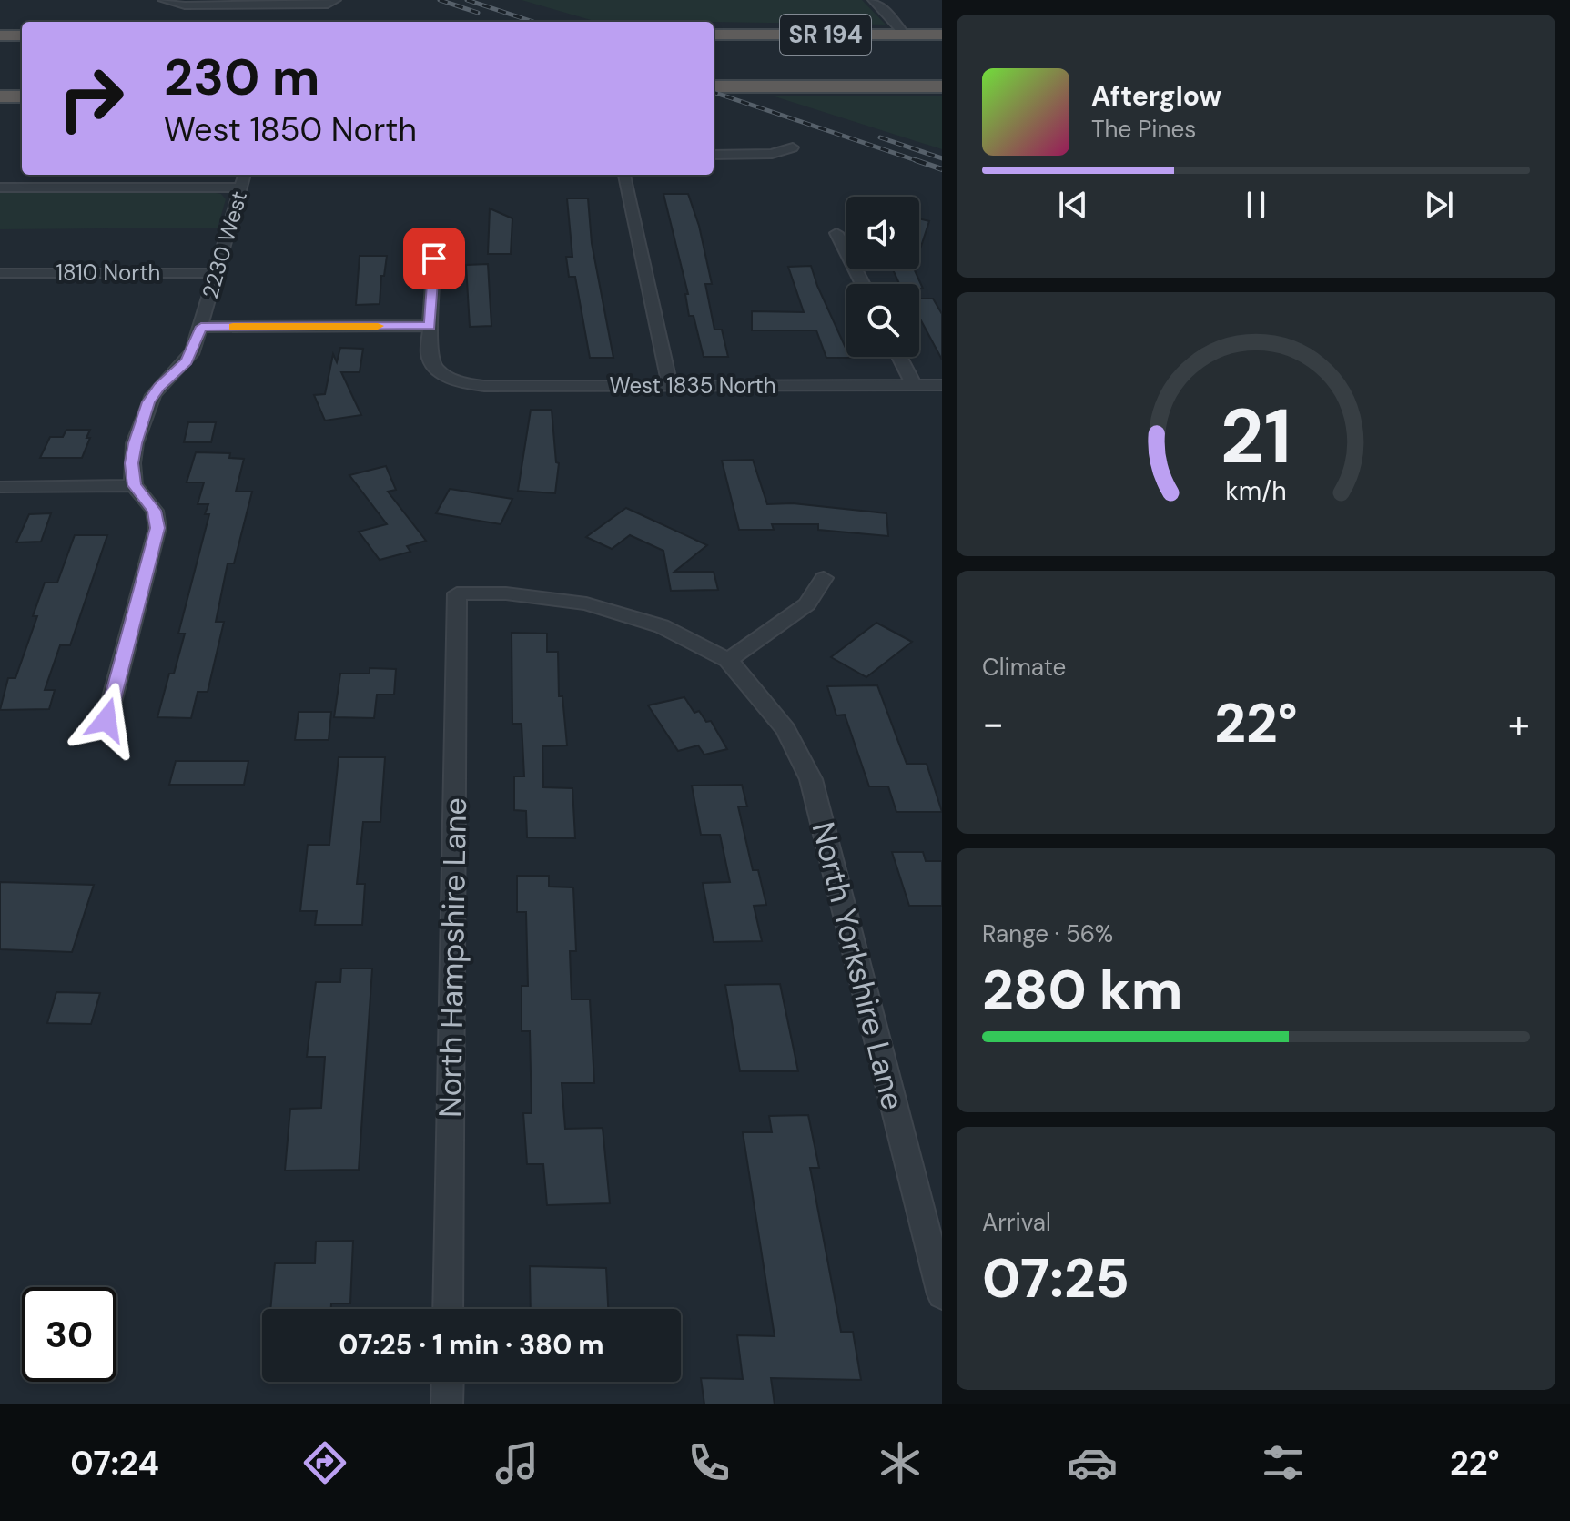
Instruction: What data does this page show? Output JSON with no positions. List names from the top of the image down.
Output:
{
  "streets": {
    "highway": ["SR 194"],
    "street": [
      "2230 West",
      "1810 North",
      "West 1835 North",
      "North Hampshire Lane",
      "North Yorkshire Lane"
    ]
  },
  "crossings": [
    ["2230 West", "1810 North"],
    ["North Hampshire Lane", "North Yorkshire Lane"]
  ],
  "page": {
    "turn": ["230 m", "West 1850 North"],
    "song": ["Afterglow", "The Pines"],
    "tile": [
      "Climate",
      ["Range · 56%", "280 km"],
      ["Arrival", "07:25"]
    ],
    "heat": ["−", "22°", "+"],
    "limit": "30",
    "trip": "07:25 · 1 min · 380 m",
    "tabs": ["07:24", "22°"],
    "gauge": ["21", "km/h"]
  }
}
